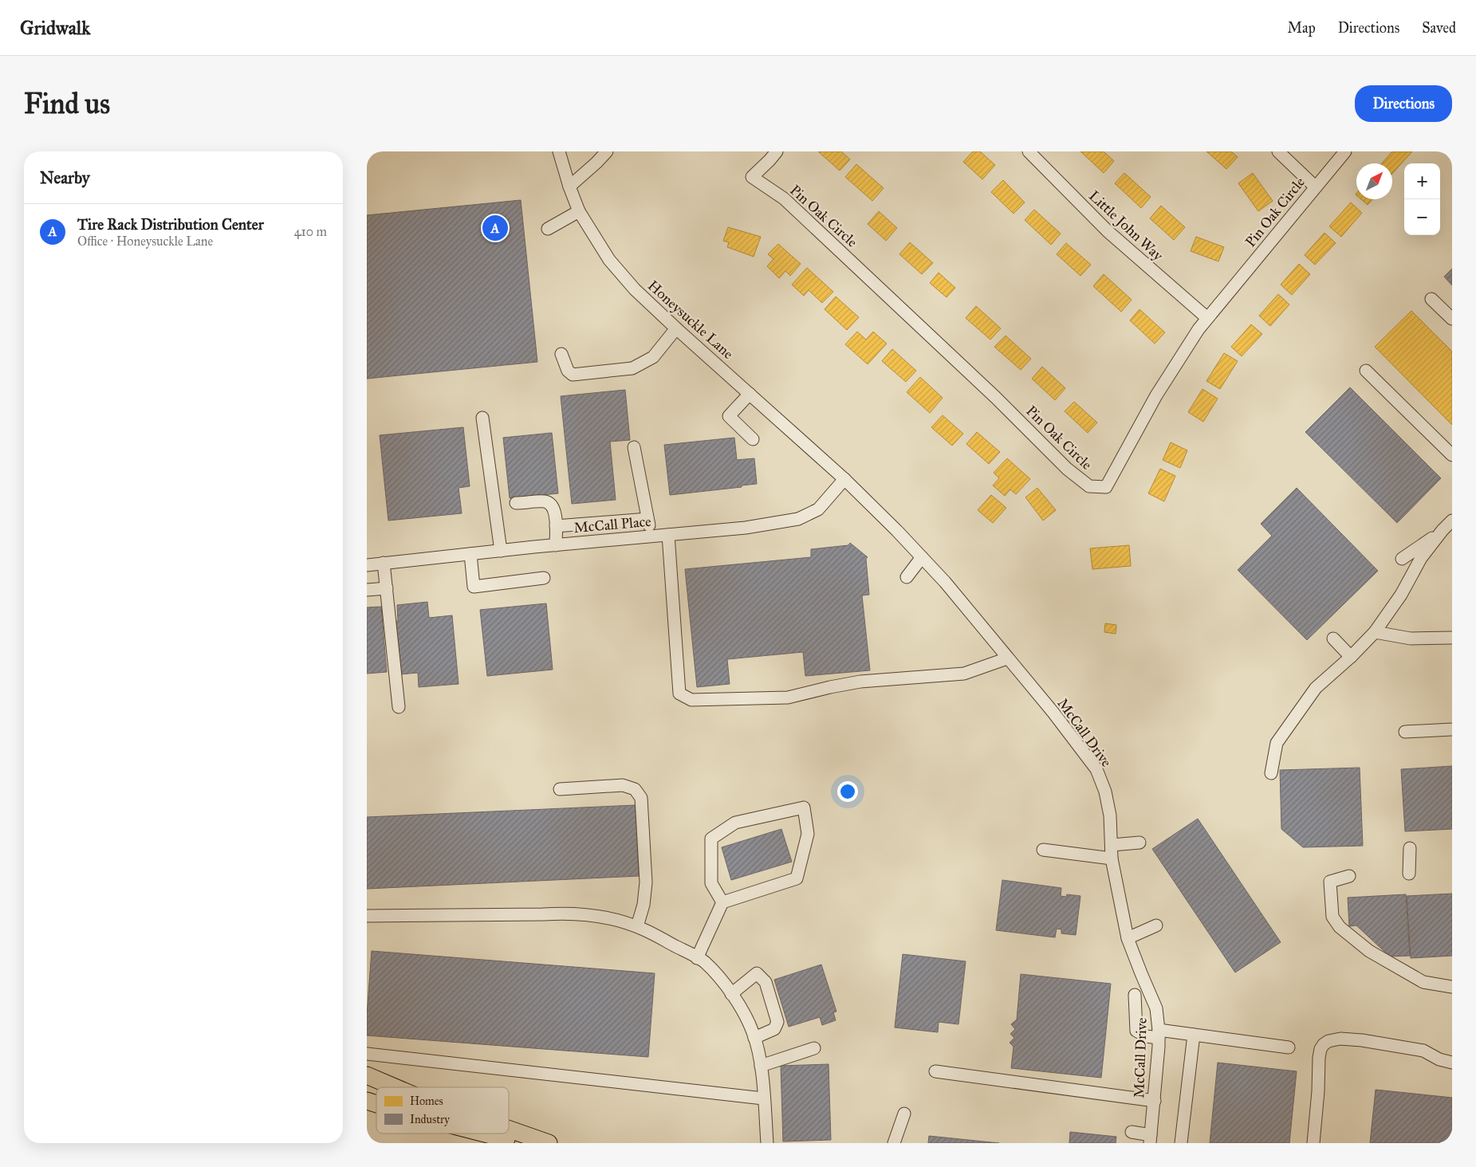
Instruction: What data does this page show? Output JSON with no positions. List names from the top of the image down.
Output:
{
  "streets": {
    "street": [
      "Pin Oak Circle",
      "Little John Way",
      "Honeysuckle Lane",
      "McCall Place",
      "McCall Drive"
    ]
  },
  "crossings": [
    ["Pin Oak Circle", "Little John Way"],
    ["Honeysuckle Lane", "McCall Place"],
    ["Honeysuckle Lane", "McCall Drive"],
    ["McCall Place", "McCall Drive"]
  ],
  "legend": ["Homes", "Industry"],
  "north": "top right",
  "page": {
    "header": "Gridwalk",
    "nav": ["Map", "Directions", "Saved"],
    "buttons": "Directions",
    "title": "Find us",
    "heading": "Nearby",
    "map_buttons": ["+", "−"],
    "list": [
      {
        "mark": "A",
        "name": "Tire Rack Distribution Center",
        "note": "Office · Honeysuckle Lane",
        "value": "410 m"
      }
    ],
    "pins": "A"
  }
}
